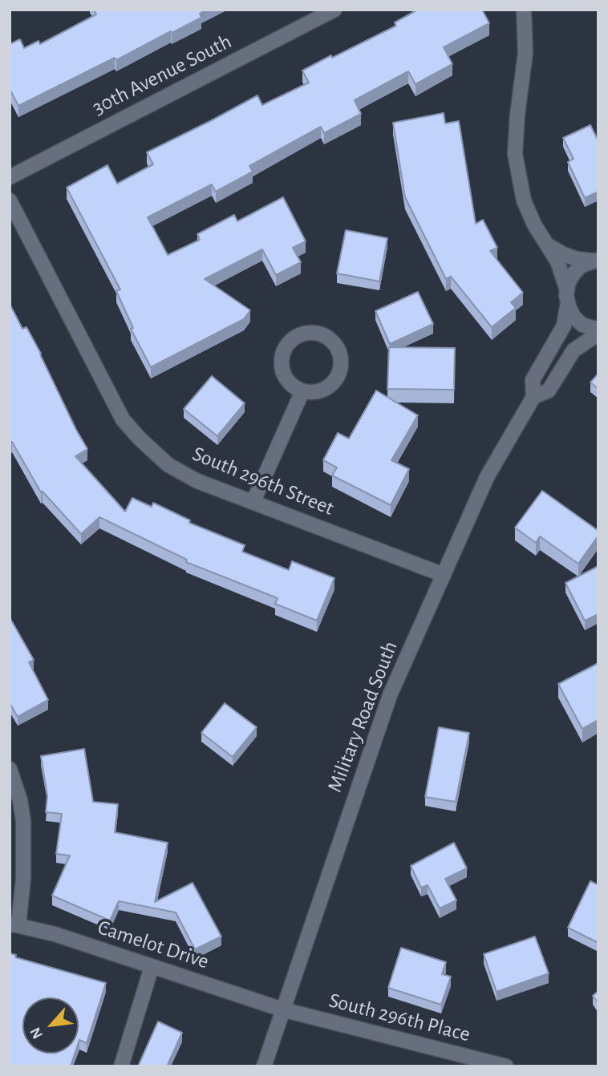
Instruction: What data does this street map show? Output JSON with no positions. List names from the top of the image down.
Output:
{
  "streets": {
    "street": [
      "30th Avenue South",
      "South 296th Street",
      "Military Road South",
      "Camelot Drive",
      "South 296th Place"
    ]
  },
  "crossings": [
    ["South 296th Street", "Military Road South"],
    ["Military Road South", "Camelot Drive"],
    ["Military Road South", "South 296th Place"],
    ["Camelot Drive", "South 296th Place"]
  ],
  "north": "bottom left"
}
